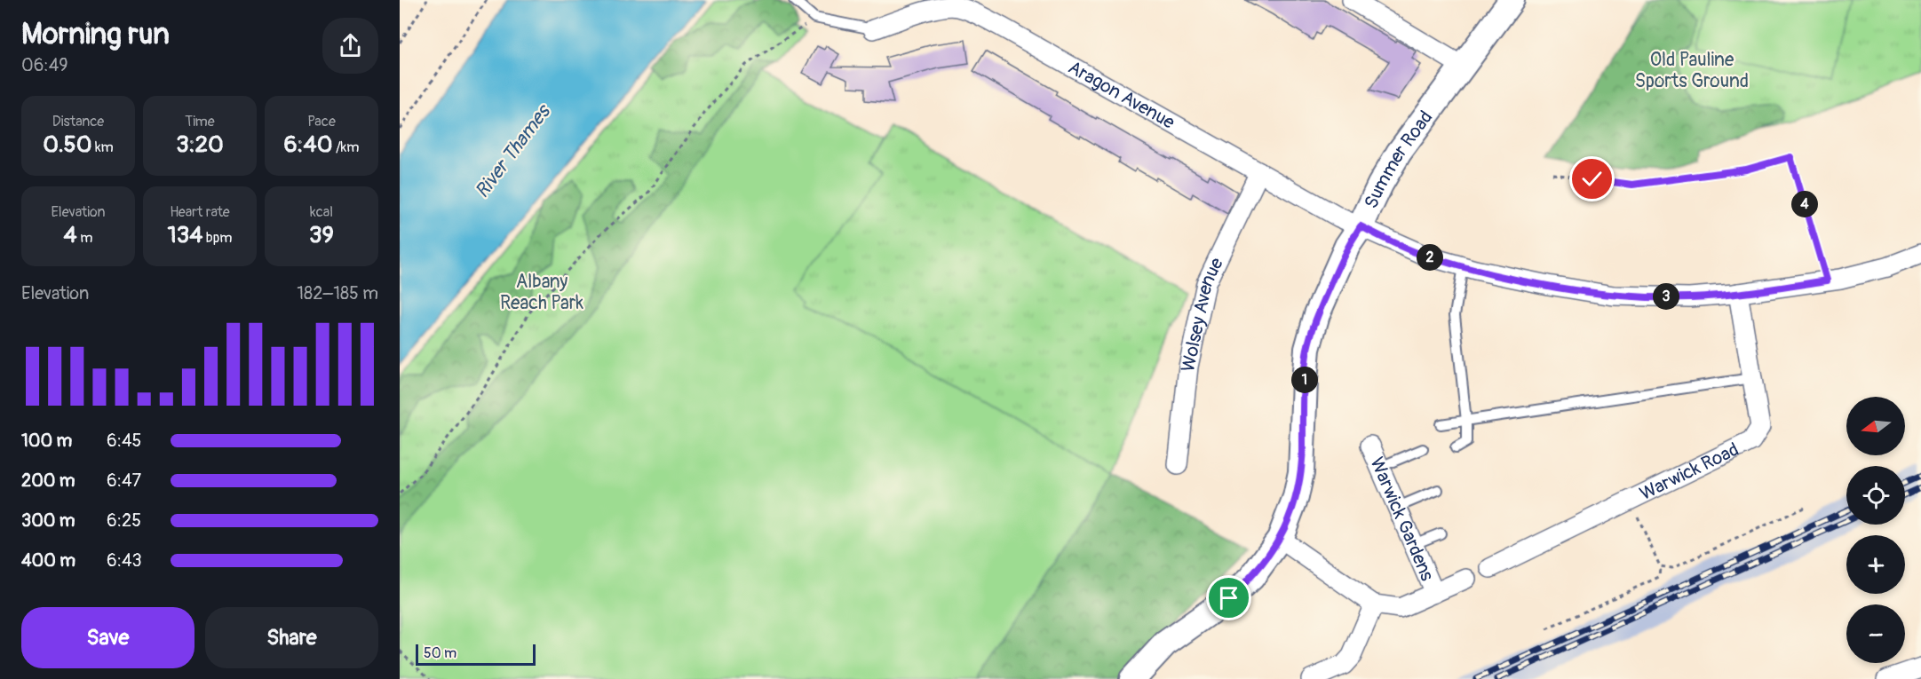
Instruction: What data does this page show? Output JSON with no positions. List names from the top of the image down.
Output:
{
  "streets": {
    "street": [
      "Aragon Avenue",
      "Summer Road",
      "Wolsey Avenue",
      "Warwick Road",
      "Warwick Gardens"
    ]
  },
  "crossings": [
    ["Aragon Avenue", "Summer Road"],
    ["Aragon Avenue", "Wolsey Avenue"],
    ["Aragon Avenue", "Warwick Road"],
    ["Summer Road", "Warwick Gardens"]
  ],
  "water": ["River Thames"],
  "parks": ["Old Pauline Sports Ground", "Albany Reach Park"],
  "scale_bar": "50 m",
  "north": "left",
  "page": {
    "heading": ["Morning run", "06:49"],
    "stats": [
      ["Distance", "0.50 km"],
      ["Time", "3:20"],
      ["Pace", "6:40 /km"],
      ["Elevation", "4 m"],
      ["Heart rate", "134 bpm"],
      ["kcal", "39"]
    ],
    "pins": [
      "4",
      "2",
      "3",
      "1"
    ],
    "chart": ["Elevation", "182–185 m"],
    "map_buttons": ["+", "−"],
    "list": [
      {
        "name": "100 m",
        "note": "6:45"
      },
      {
        "name": "200 m",
        "note": "6:47"
      },
      {
        "name": "300 m",
        "note": "6:25"
      },
      {
        "name": "400 m",
        "note": "6:43"
      }
    ],
    "buttons": ["Save", "Share"],
    "scale": "50 m"
  }
}
